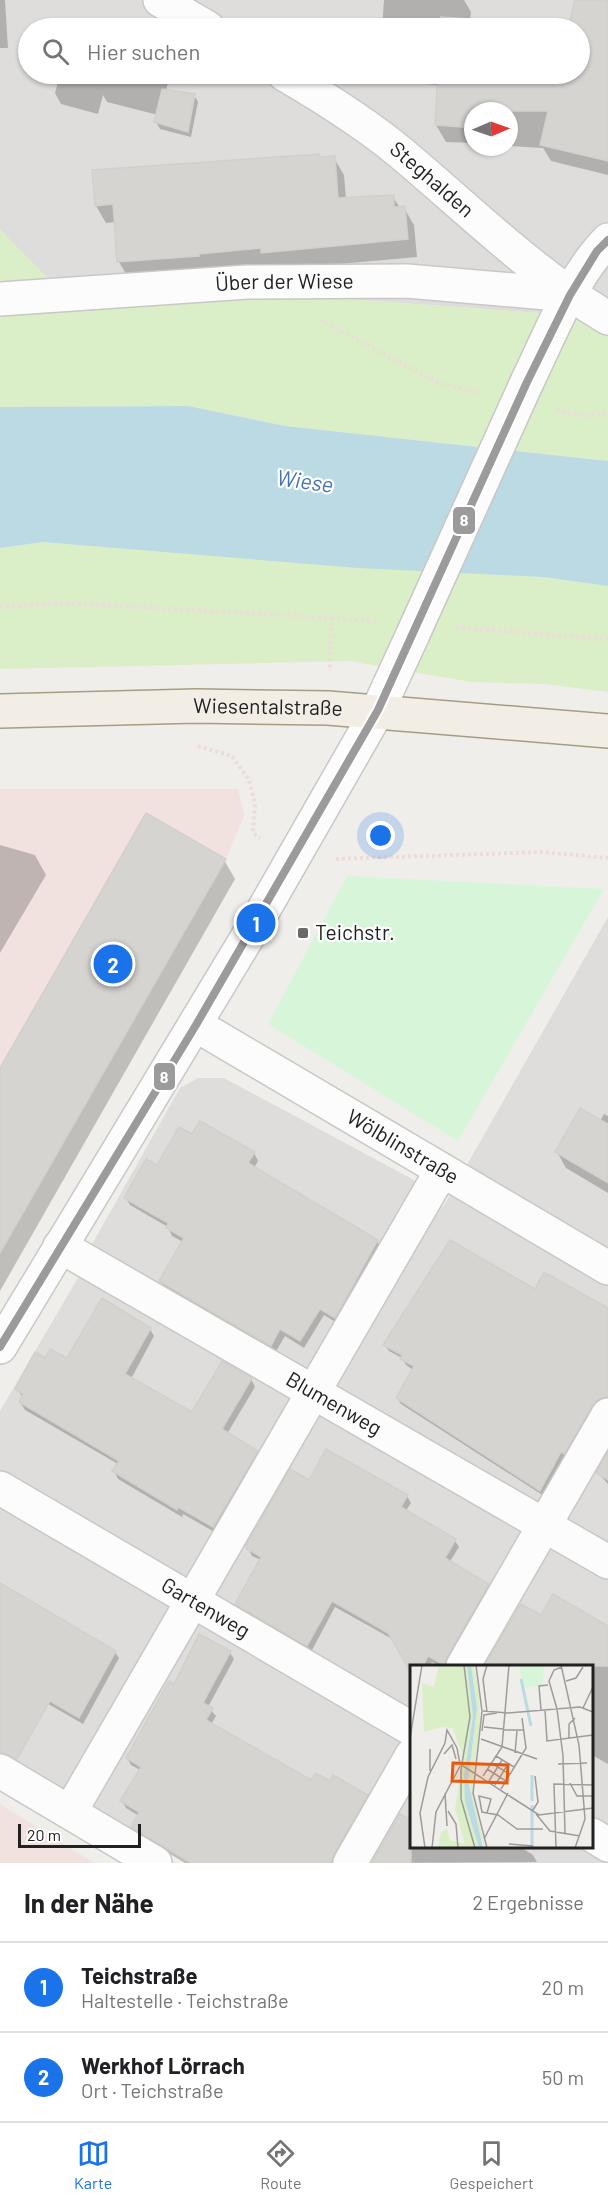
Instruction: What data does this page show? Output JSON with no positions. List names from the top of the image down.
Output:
{
  "streets": {
    "main road": ["Wiesentalstraße"],
    "street": [
      "Steghalden",
      "Über der Wiese",
      "Wölblinstraße",
      "Blumenweg",
      "Gartenweg"
    ]
  },
  "crossings": [
    ["Steghalden", "Über der Wiese"]
  ],
  "water": ["Wiese"],
  "places": {
    "transit": ["Teichstr."]
  },
  "lines": ["transit line 8"],
  "scale_bar": "20 m",
  "north": "right",
  "page": {
    "search": "Hier suchen",
    "pins": ["1", "2"],
    "scale": "20 m",
    "heading": ["In der Nähe", "2 Ergebnisse"],
    "list": [
      {
        "mark": "1",
        "name": "Teichstraße",
        "note": "Haltestelle · Teichstraße",
        "value": "20 m"
      },
      {
        "mark": "2",
        "name": "Werkhof Lörrach",
        "note": "Ort · Teichstraße",
        "value": "50 m"
      }
    ],
    "nav": ["Karte", "Route", "Gespeichert"]
  }
}
